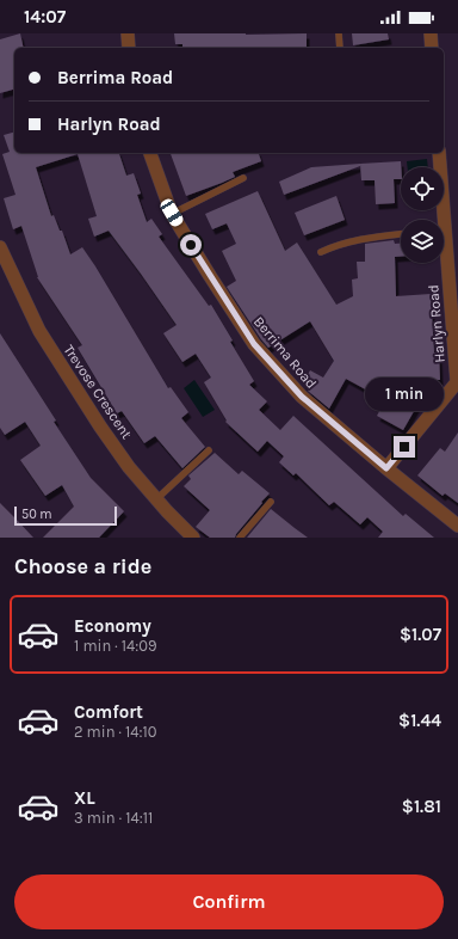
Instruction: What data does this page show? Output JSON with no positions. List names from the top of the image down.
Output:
{
  "streets": {
    "street": ["Harlyn Road", "Berrima Road", "Trevose Crescent"]
  },
  "crossings": [
    ["Harlyn Road", "Berrima Road"]
  ],
  "scale_bar": "50 m",
  "page": {
    "status": "14:07",
    "banner": ["Berrima Road", "Harlyn Road"],
    "bubble": "1 min",
    "scale": "50 m",
    "heading": "Choose a ride",
    "list": [
      {
        "name": "Economy",
        "note": "1 min · 14:09",
        "value": "$1.07"
      },
      {
        "name": "Comfort",
        "note": "2 min · 14:10",
        "value": "$1.44"
      },
      {
        "name": "XL",
        "note": "3 min · 14:11",
        "value": "$1.81"
      }
    ],
    "buttons": "Confirm"
  }
}
